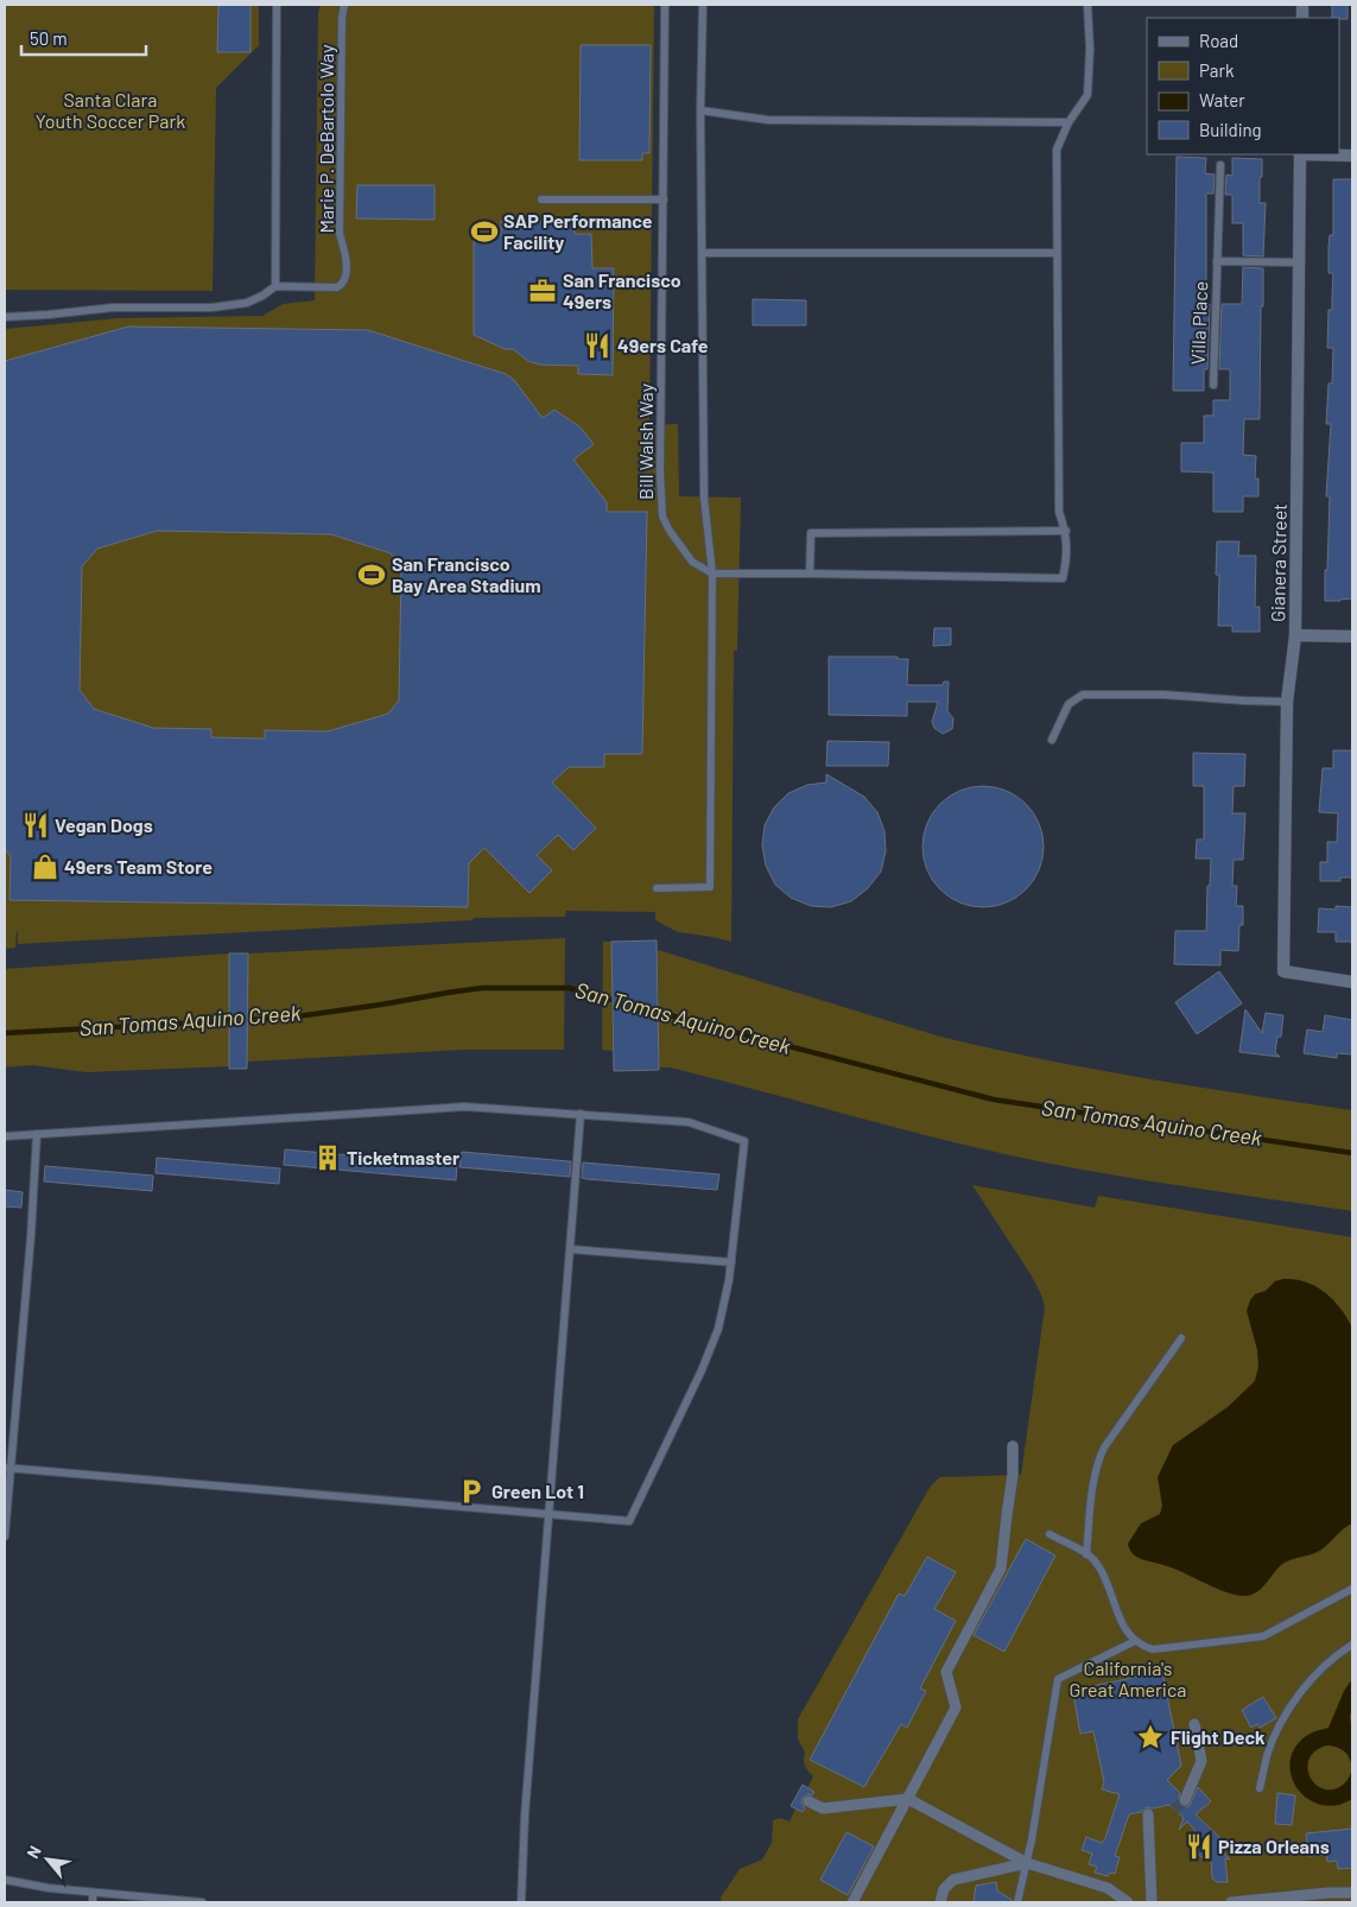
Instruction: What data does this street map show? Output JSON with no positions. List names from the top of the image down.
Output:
{
  "streets": {
    "street": ["Gianera Street"],
    "lane": ["Marie P. DeBartolo Way", "Villa Place", "Bill Walsh Way"]
  },
  "crossings": [
    ["Villa Place", "Gianera Street"]
  ],
  "water": ["San Tomas Aquino Creek"],
  "parks": ["Santa Clara Youth Soccer Park", "California's Great America"],
  "places": {
    "sports": ["SAP Performance Facility", "San Francisco Bay Area Stadium"],
    "office": ["San Francisco 49ers"],
    "restaurant": ["49ers Cafe", "Vegan Dogs", "Pizza Orleans"],
    "shop": ["49ers Team Store"],
    "building": ["Ticketmaster"],
    "parking": ["Green Lot 1"],
    "place": ["Flight Deck"]
  },
  "legend": [
    "Road",
    "Park",
    "Water",
    "Building"
  ],
  "scale_bar": "50 m",
  "north": "top left"
}
